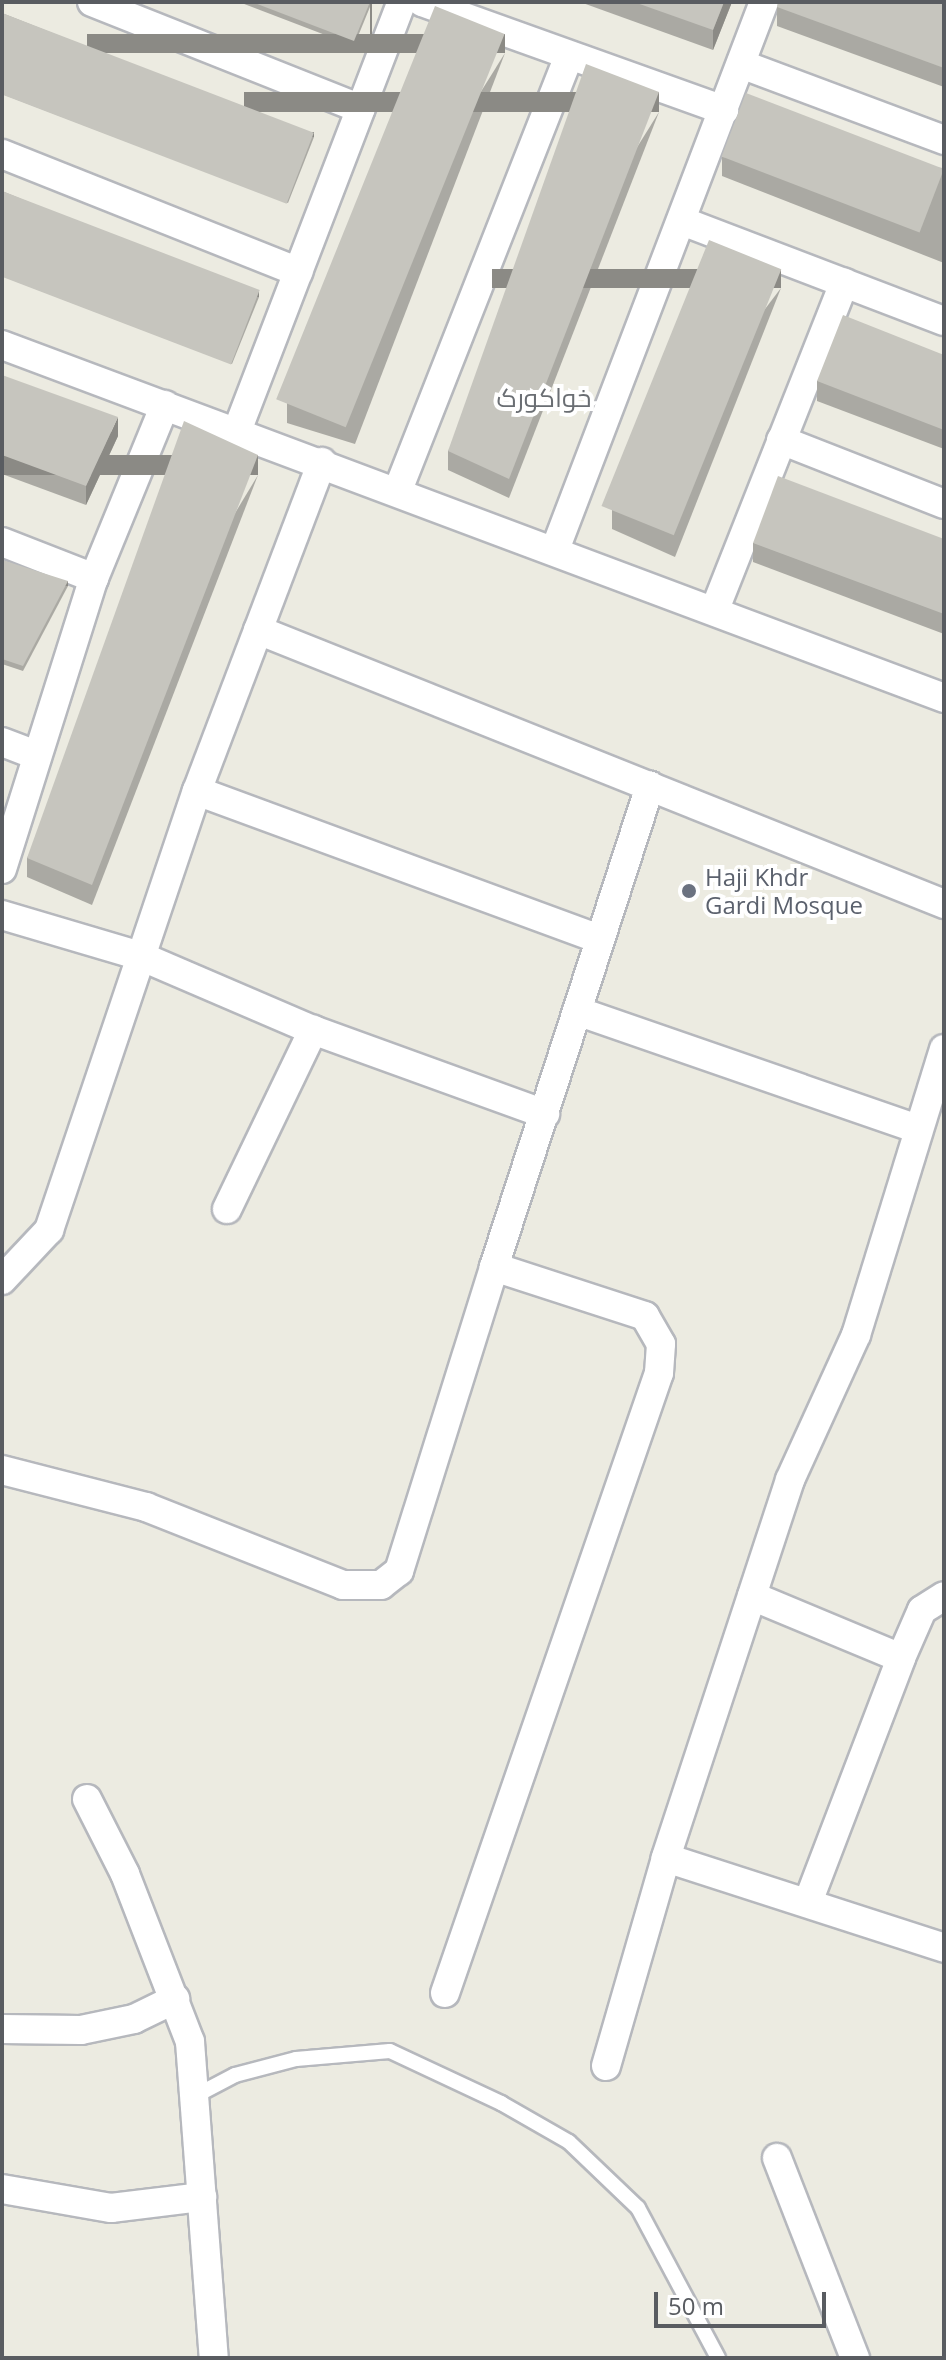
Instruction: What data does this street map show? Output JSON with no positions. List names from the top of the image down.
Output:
{
  "districts": ["خواکورک"],
  "places": ["Haji Khdr Gardi Mosque"],
  "scale_bar": "50 m"
}
